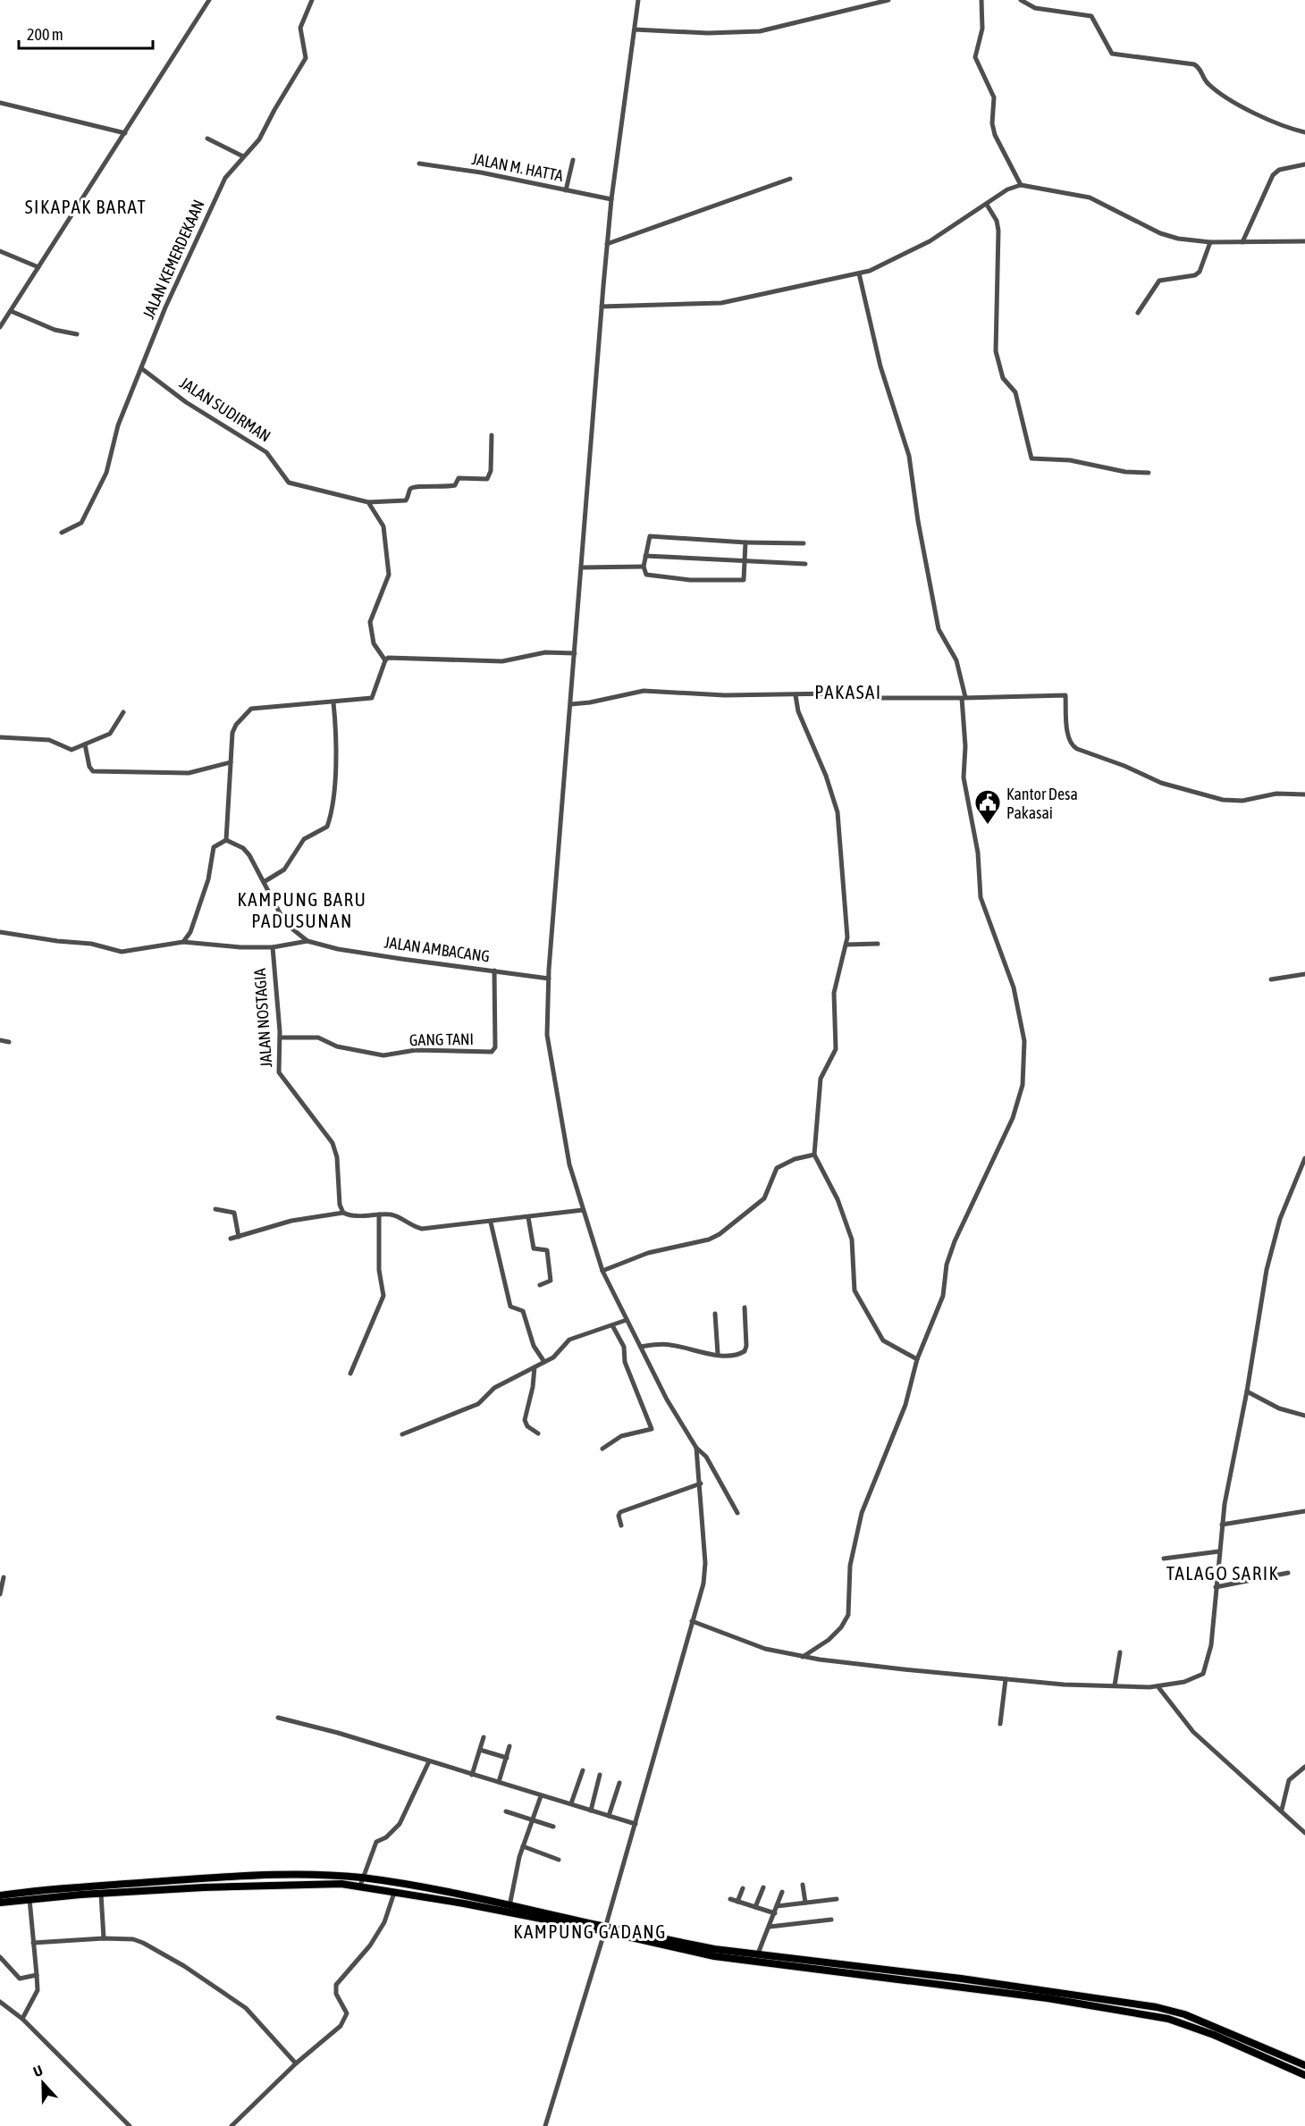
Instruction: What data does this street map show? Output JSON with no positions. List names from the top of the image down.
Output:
{
  "streets": {
    "street": [
      "JALAN M. HATTA",
      "JALAN KEMERDEKAAN",
      "JALAN SUDIRMAN",
      "JALAN AMBACANG",
      "JALAN NOSTAGIA",
      "GANG TANI"
    ]
  },
  "crossings": [
    ["JALAN KEMERDEKAAN", "JALAN SUDIRMAN"],
    ["JALAN AMBACANG", "JALAN NOSTAGIA"],
    ["JALAN AMBACANG", "GANG TANI"],
    ["JALAN NOSTAGIA", "GANG TANI"]
  ],
  "districts": [
    "SIKAPAK BARAT",
    "PAKASAI",
    "KAMPUNG BARU PADUSUNAN",
    "TALAGO SARIK",
    "KAMPUNG GADANG"
  ],
  "places": {
    "public building": ["Kantor Desa Pakasai"]
  },
  "scale_bar": "200 m",
  "north": "top"
}
